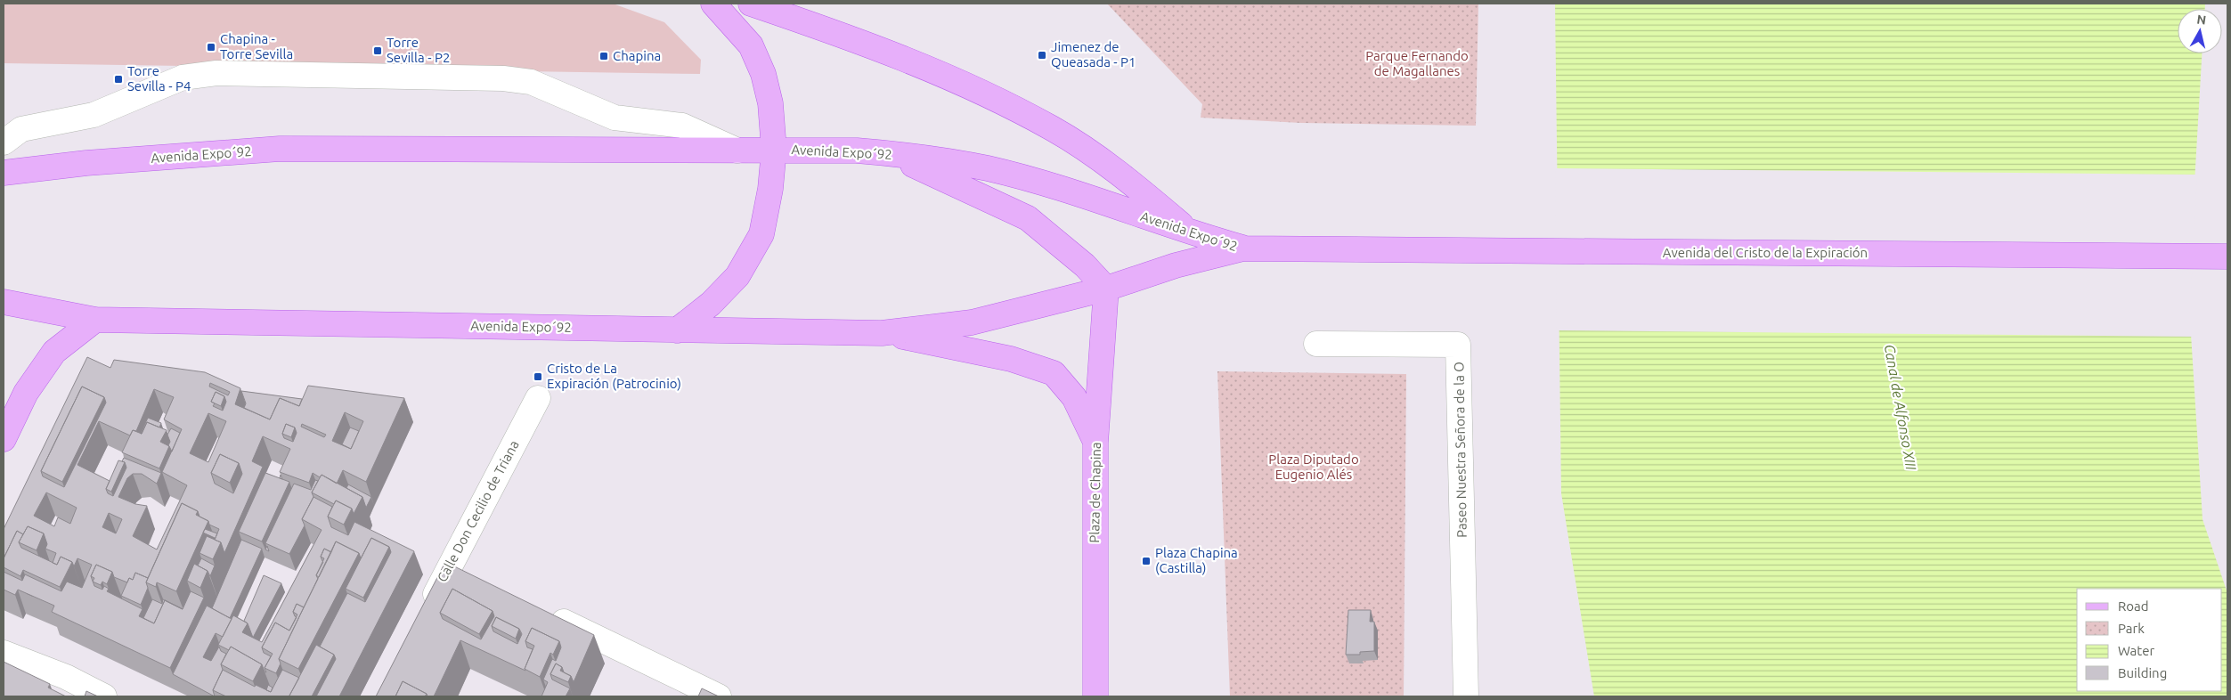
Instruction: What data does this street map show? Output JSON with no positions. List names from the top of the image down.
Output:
{
  "streets": {
    "main road": ["Avenida Expo´92", "Avenida del Cristo de la Expiración", "Plaza de Chapina"],
    "street": ["Paseo Nuestra Señora de la O", "Calle Don Cecilio de Triana"]
  },
  "crossings": [
    ["Avenida Expo´92", "Avenida del Cristo de la Expiración"],
    ["Avenida Expo´92", "Plaza de Chapina"]
  ],
  "water": ["Canal de Alfonso XIII"],
  "parks": ["Parque Fernando de Magallanes", "Plaza Diputado Eugenio Alés"],
  "places": {
    "transit": [
      "Chapina - Torre Sevilla",
      "Torre Sevilla - P2",
      "Jimenez de Queasada - P1",
      "Chapina",
      "Torre Sevilla - P4",
      "Cristo de La Expiración (Patrocinio)",
      "Plaza Chapina (Castilla)"
    ]
  },
  "legend": [
    "Road",
    "Park",
    "Water",
    "Building"
  ],
  "north": "top"
}
